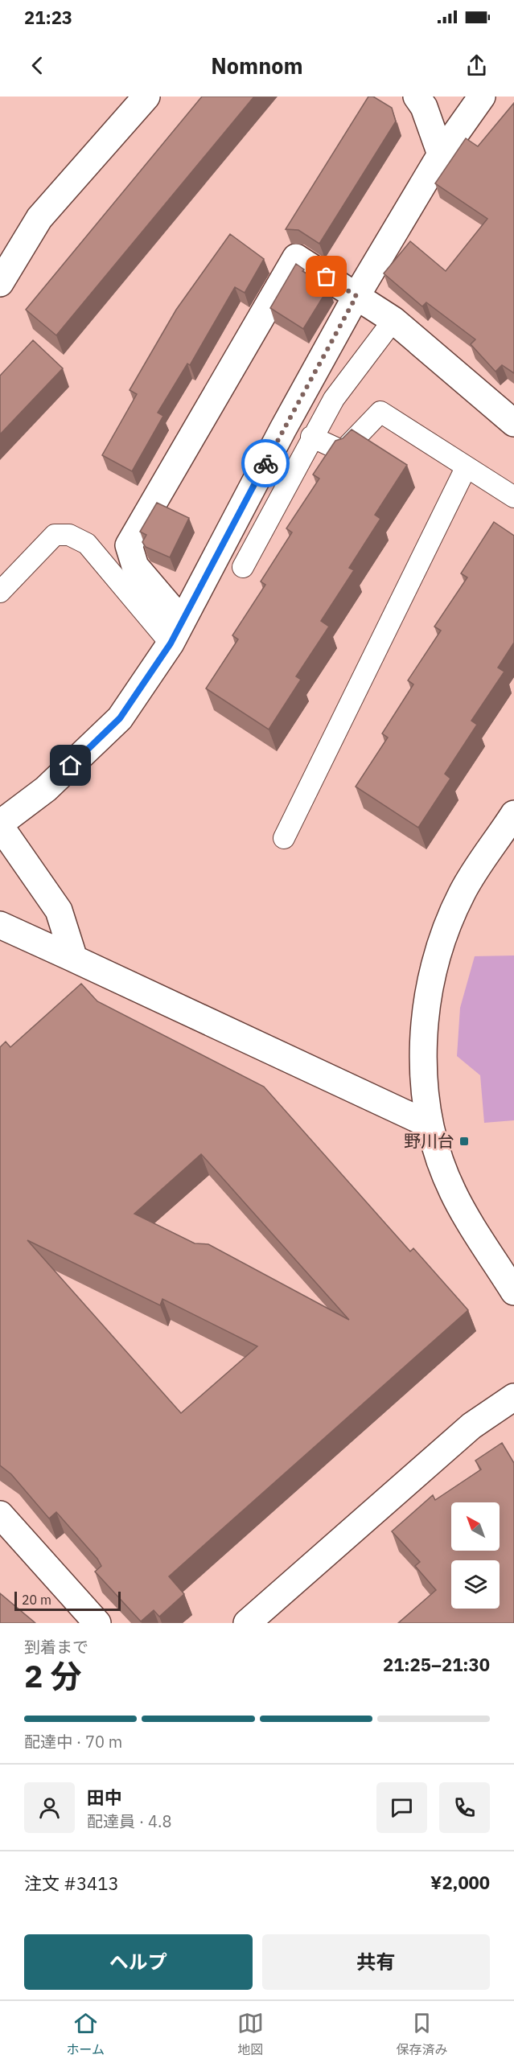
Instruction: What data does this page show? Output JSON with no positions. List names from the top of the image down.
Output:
{
  "places": {
    "transit": ["野川台"]
  },
  "scale_bar": "20 m",
  "north": "top left",
  "page": {
    "status": "21:23",
    "header": "Nomnom",
    "scale": "20 m",
    "heading": ["2 分", "到着まで", "21:25–21:30"],
    "panel": [
      "田中",
      "配達員 · 4.8",
      "注文 #3413",
      "¥2,000"
    ],
    "bar": "配達中 · 70 m",
    "buttons": ["ヘルプ", "共有"],
    "tabs": ["ホーム", "地図", "保存済み"]
  }
}
